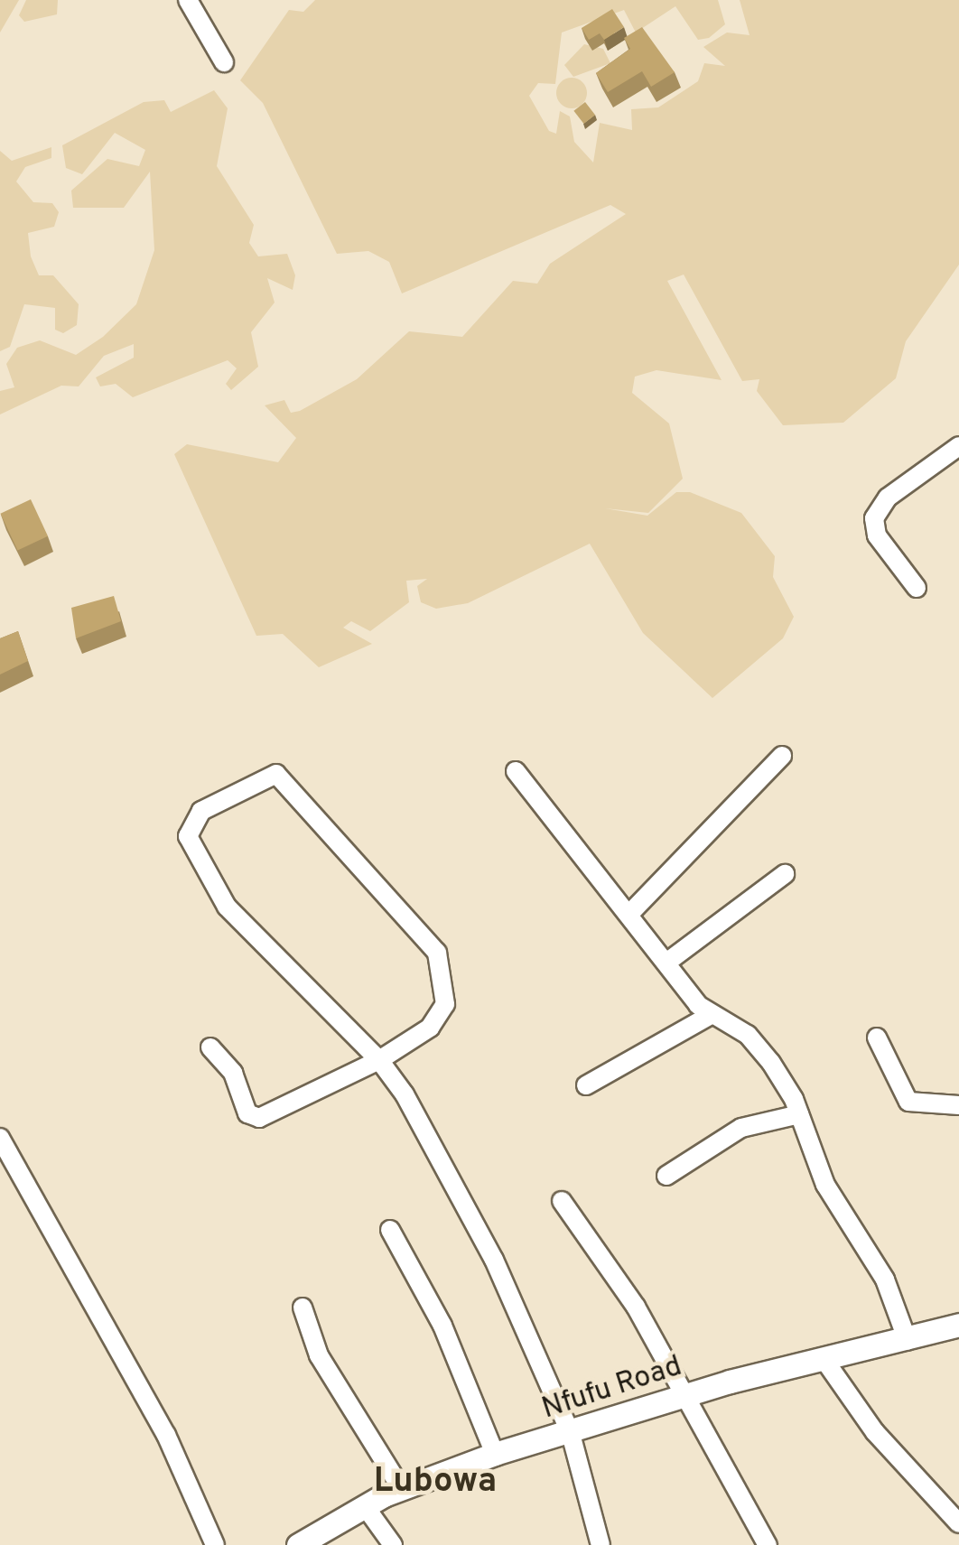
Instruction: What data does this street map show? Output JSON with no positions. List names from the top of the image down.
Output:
{
  "streets": {
    "street": ["Nfufu Road"]
  },
  "districts": ["Lubowa"]
}
